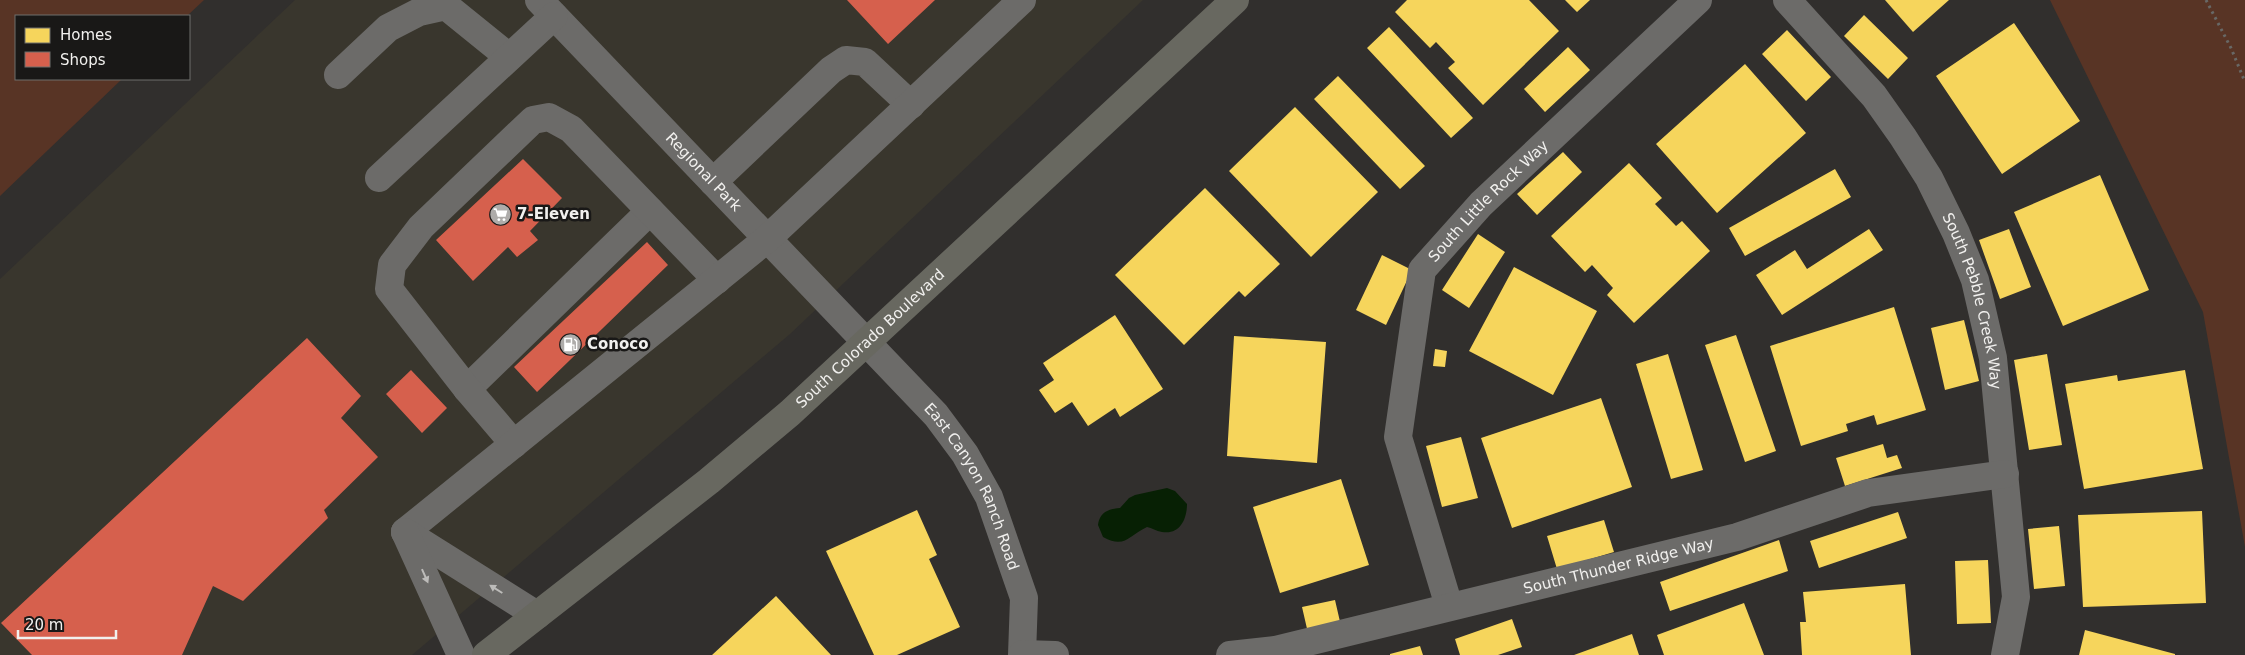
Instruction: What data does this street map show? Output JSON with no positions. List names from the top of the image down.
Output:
{
  "streets": {
    "main road": ["South Colorado Boulevard"],
    "lane": [
      "Regional Park",
      "South Little Rock Way",
      "South Pebble Creek Way",
      "East Canyon Ranch Road",
      "South Thunder Ridge Way"
    ]
  },
  "crossings": [
    ["Regional Park", "South Colorado Boulevard"],
    ["Regional Park", "East Canyon Ranch Road"],
    ["South Little Rock Way", "South Thunder Ridge Way"],
    ["South Pebble Creek Way", "South Thunder Ridge Way"],
    ["South Colorado Boulevard", "East Canyon Ranch Road"]
  ],
  "places": {
    "supermarket": ["7-Eleven"],
    "fuel station": ["Conoco"]
  },
  "legend": ["Homes", "Shops"],
  "scale_bar": "20 m"
}
